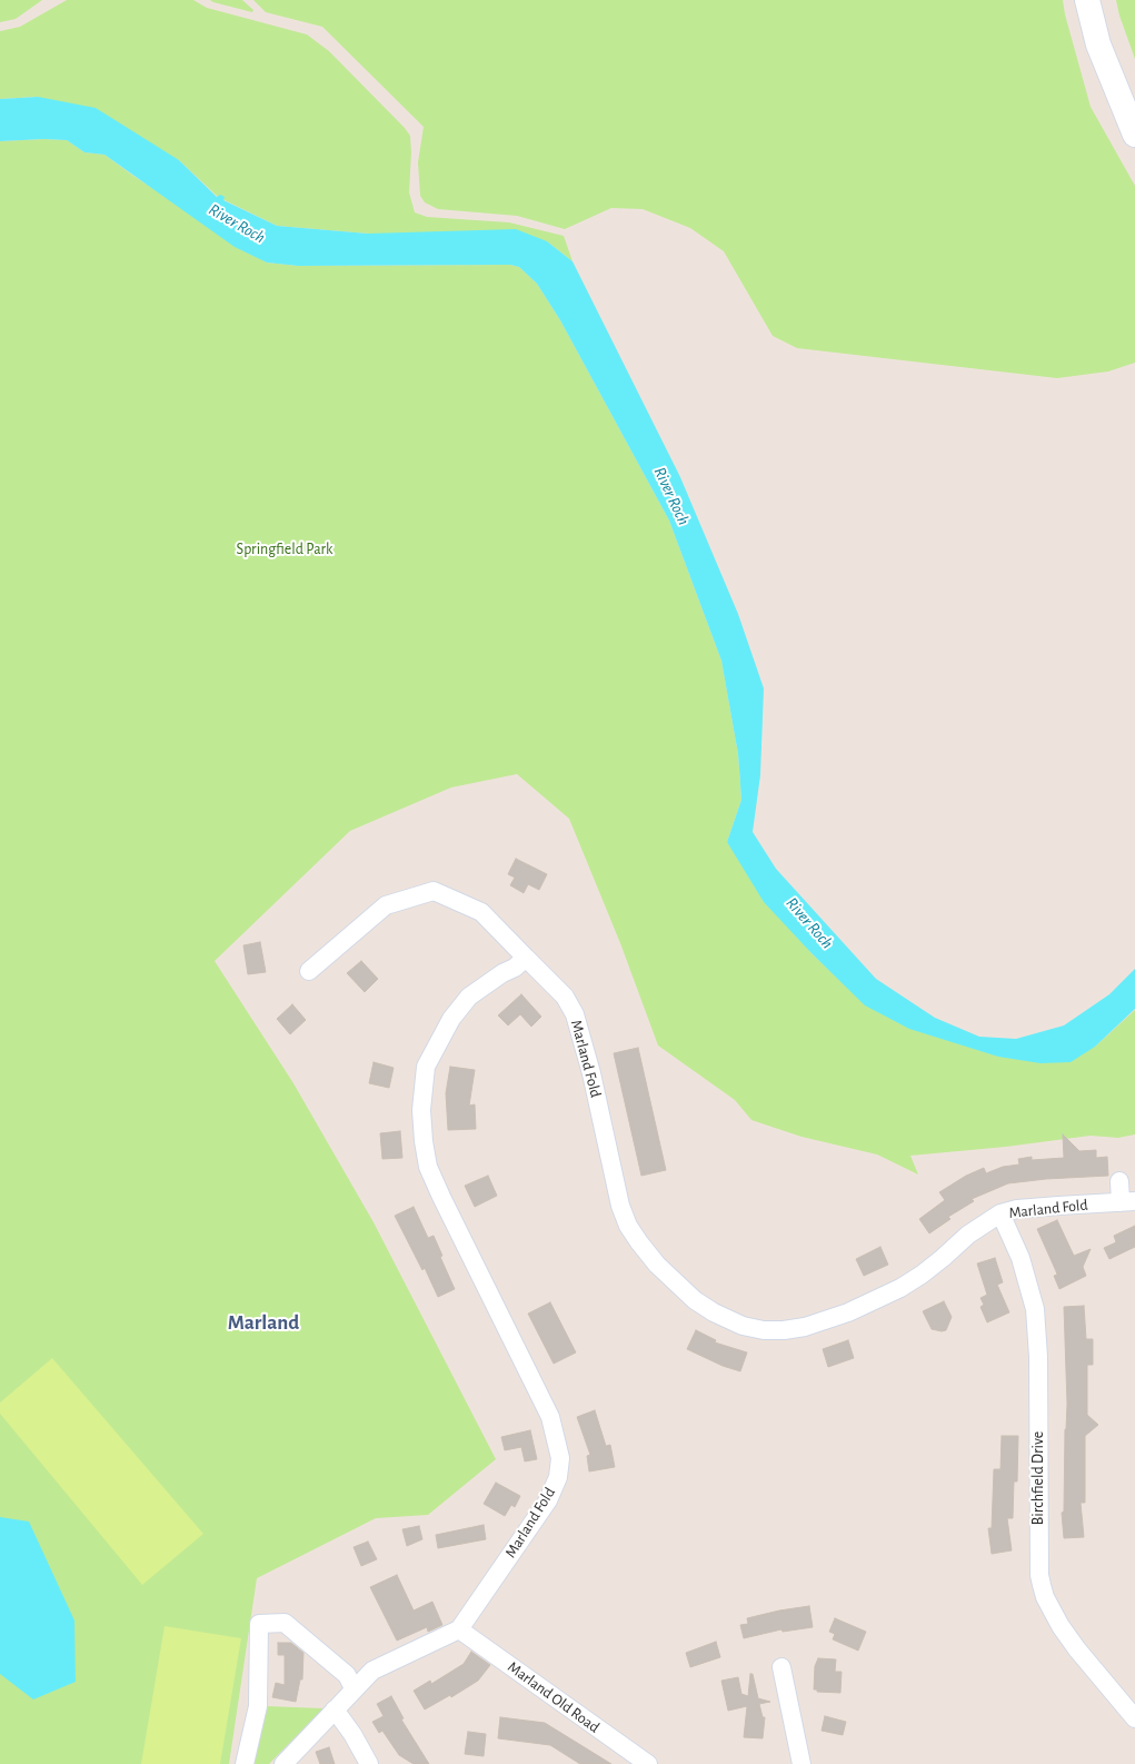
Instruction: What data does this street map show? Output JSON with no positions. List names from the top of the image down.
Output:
{
  "streets": {
    "street": ["Marland Fold", "Birchfield Drive", "Marland Old Road"]
  },
  "crossings": [
    ["Marland Fold", "Birchfield Drive"],
    ["Marland Fold", "Marland Old Road"]
  ],
  "districts": ["Marland"],
  "water": ["River Roch"],
  "parks": ["Springfield Park"]
}
